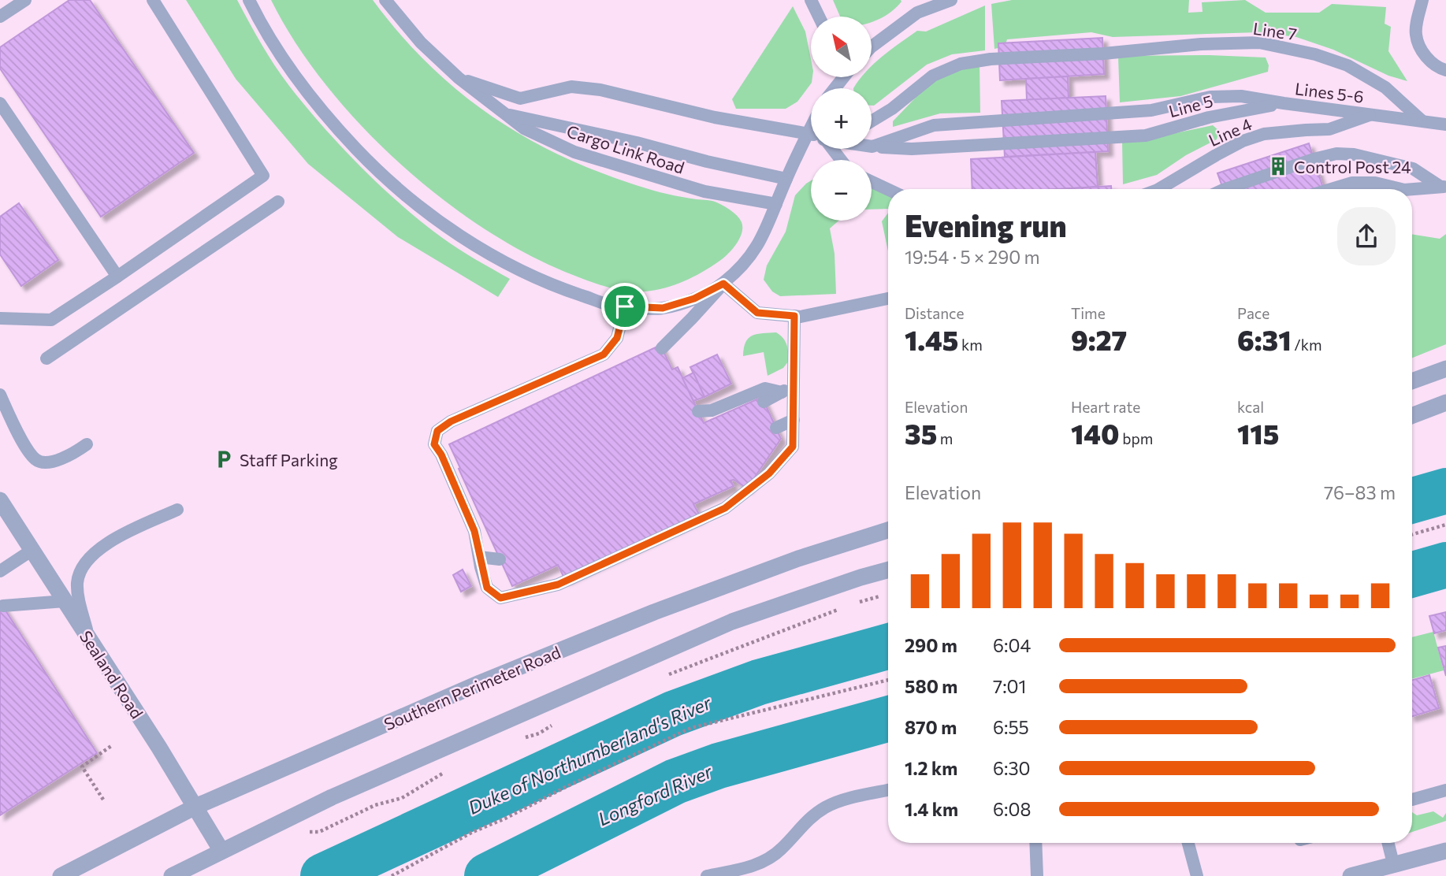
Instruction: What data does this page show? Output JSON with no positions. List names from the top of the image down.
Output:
{
  "streets": {
    "street": ["Sealand Road", "Southern Perimeter Road"],
    "lane": [
      "Line 7",
      "Lines 5-6",
      "Line 5",
      "Line 4",
      "Cargo Link Road"
    ]
  },
  "crossings": [
    ["Line 7", "Lines 5-6"],
    ["Lines 5-6", "Line 5"],
    ["Lines 5-6", "Line 4"],
    ["Sealand Road", "Southern Perimeter Road"]
  ],
  "water": ["Duke of Northumberland's River", "Longford River"],
  "places": {
    "building": ["Control Post 24"],
    "parking": ["Staff Parking"]
  },
  "north": "top left",
  "page": {
    "map_buttons": ["+", "−"],
    "heading": ["Evening run", "19:54 · 5 × 290 m"],
    "stats": [
      ["Distance", "1.45 km"],
      ["Time", "9:27"],
      ["Pace", "6:31 /km"],
      ["Elevation", "35 m"],
      ["Heart rate", "140 bpm"],
      ["kcal", "115"]
    ],
    "chart": ["Elevation", "76–83 m"],
    "list": [
      {
        "name": "290 m",
        "note": "6:04"
      },
      {
        "name": "580 m",
        "note": "7:01"
      },
      {
        "name": "870 m",
        "note": "6:55"
      },
      {
        "name": "1.2 km",
        "note": "6:30"
      },
      {
        "name": "1.4 km",
        "note": "6:08"
      }
    ]
  }
}
